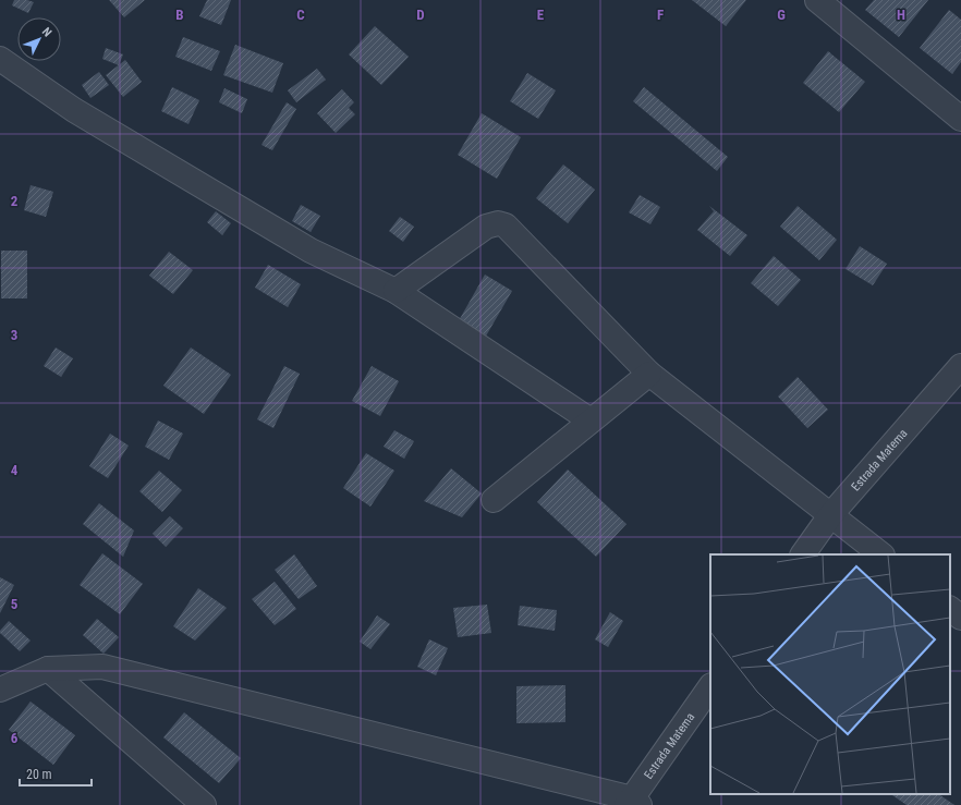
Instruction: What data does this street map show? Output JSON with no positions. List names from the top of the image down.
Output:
{
  "streets": {
    "street": ["Estrada Matema"]
  },
  "scale_bar": "20 m",
  "north": "top right",
  "grid": {
    "columns": [
      "B",
      "C",
      "D",
      "E",
      "F",
      "G",
      "H"
    ],
    "rows": [
      "2",
      "3",
      "4",
      "5",
      "6"
    ]
  }
}
